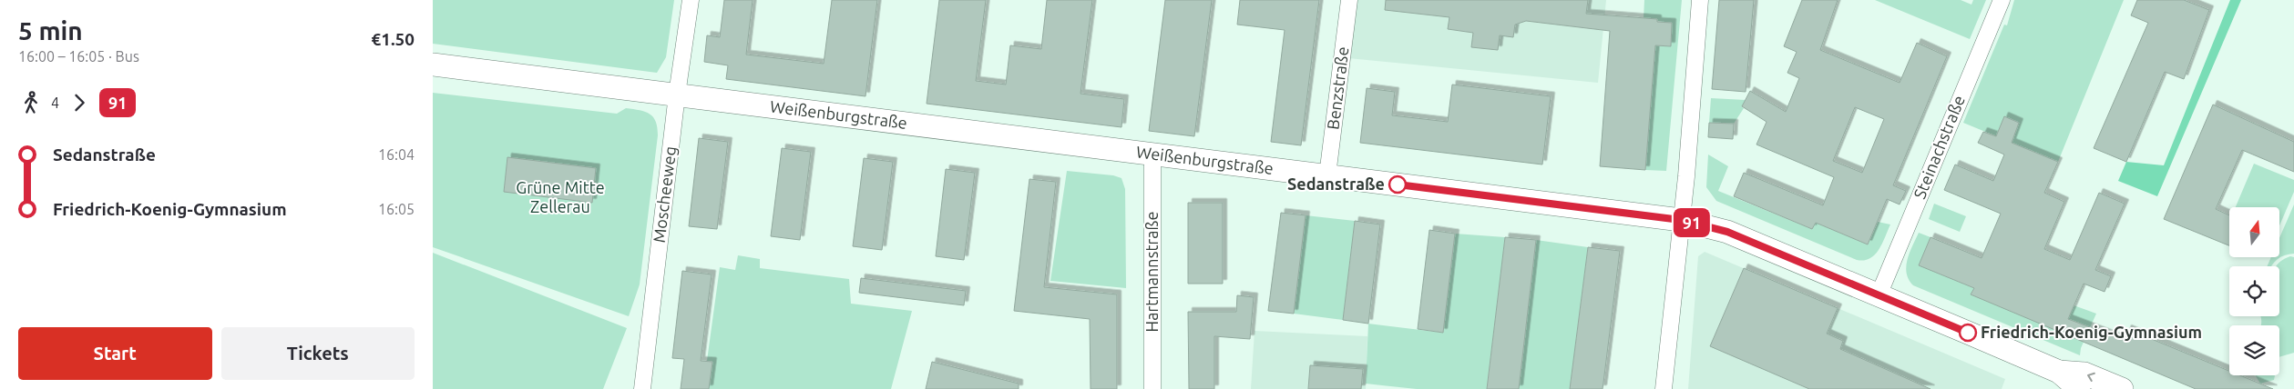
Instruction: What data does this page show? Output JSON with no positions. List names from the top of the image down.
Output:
{
  "streets": {
    "street": [
      "Benzstraße",
      "Weißenburgstraße",
      "Steinachstraße",
      "Moscheeweg",
      "Hartmannstraße"
    ]
  },
  "crossings": [
    ["Benzstraße", "Weißenburgstraße"],
    ["Weißenburgstraße", "Steinachstraße"],
    ["Weißenburgstraße", "Moscheeweg"],
    ["Weißenburgstraße", "Hartmannstraße"]
  ],
  "parks": ["Grüne Mitte Zellerau"],
  "places": ["Sedanstraße", "Friedrich-Koenig-Gymnasium"],
  "lines": ["bus line 91"],
  "north": "top",
  "page": {
    "heading": ["5 min", "16:00 – 16:05 · Bus", "€1.50"],
    "on_map": "91",
    "legs": ["4", "91"],
    "list": [
      {
        "name": "Sedanstraße",
        "value": "16:04"
      },
      {
        "name": "Friedrich-Koenig-Gymnasium",
        "value": "16:05"
      }
    ],
    "buttons": ["Start", "Tickets"]
  }
}
